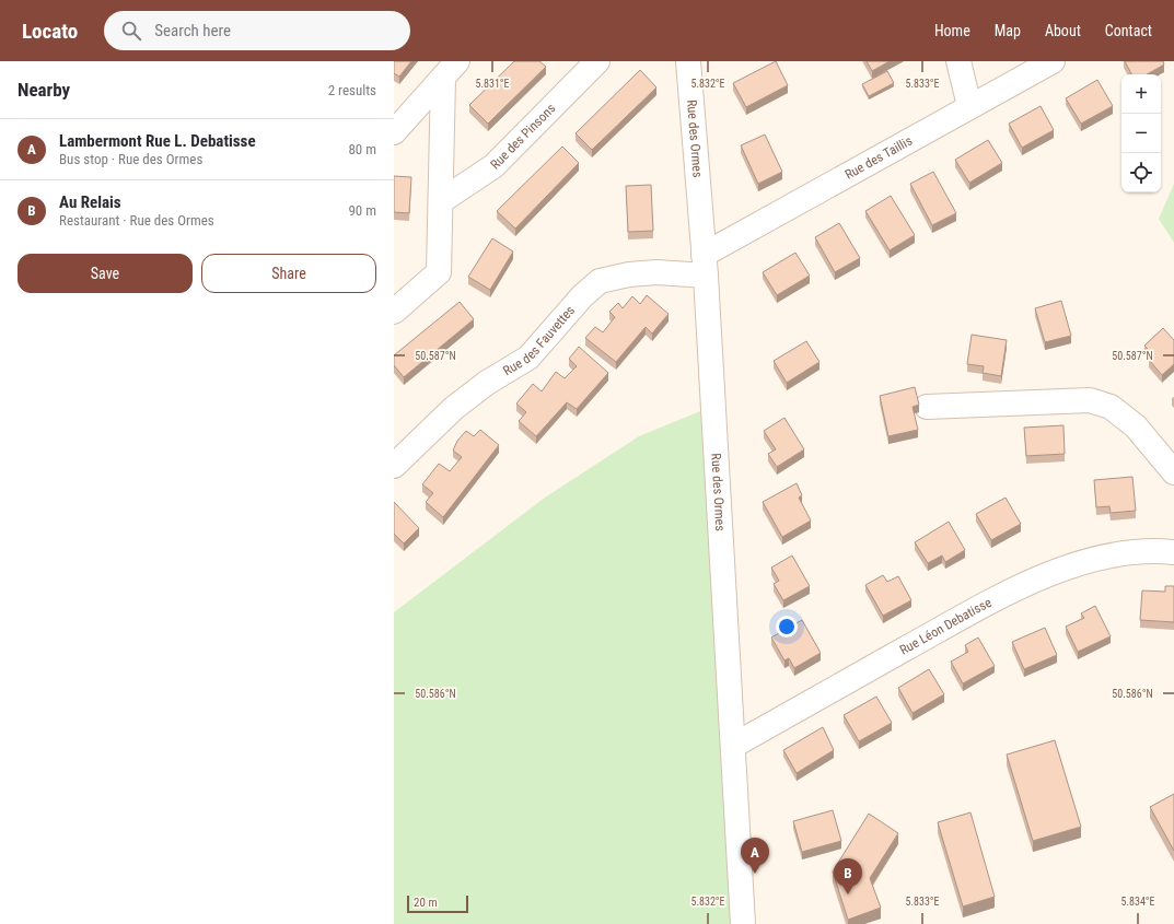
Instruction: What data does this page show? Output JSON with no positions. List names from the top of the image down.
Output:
{
  "streets": {
    "street": [
      "Rue des Pinsons",
      "Rue des Ormes",
      "Rue des Taillis",
      "Rue des Fauvettes",
      "Rue Léon Debatisse"
    ]
  },
  "crossings": [
    ["Rue des Ormes", "Rue des Taillis"],
    ["Rue des Ormes", "Rue des Fauvettes"],
    ["Rue des Ormes", "Rue Léon Debatisse"],
    ["Rue des Taillis", "Rue des Fauvettes"]
  ],
  "scale_bar": "20 m",
  "page": {
    "header": "Locato",
    "search": "Search here",
    "nav": [
      "Home",
      "Map",
      "About",
      "Contact"
    ],
    "heading": ["Nearby", "2 results"],
    "map_buttons": ["+", "−"],
    "list": [
      {
        "mark": "A",
        "name": "Lambermont Rue L. Debatisse",
        "note": "Bus stop · Rue des Ormes",
        "value": "80 m"
      },
      {
        "mark": "B",
        "name": "Au Relais",
        "note": "Restaurant · Rue des Ormes",
        "value": "90 m"
      }
    ],
    "buttons": ["Save", "Share"],
    "pins": ["A", "B"],
    "scale": "20 m"
  },
  "coordinates": [
    "5.831°E",
    "5.832°E",
    "5.833°E",
    "50.587°N",
    "50.586°N",
    "5.834°E"
  ]
}
